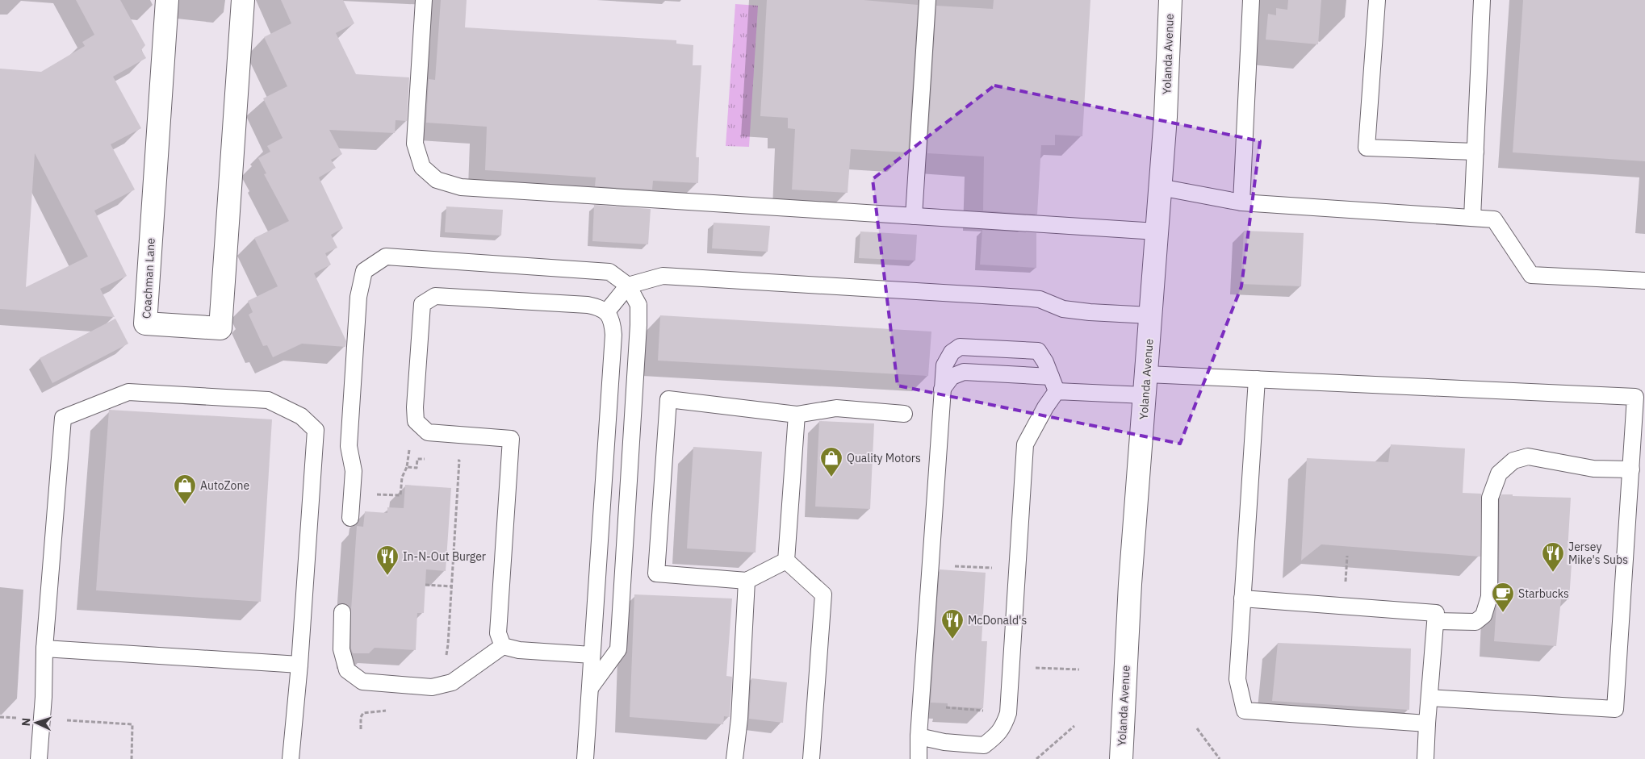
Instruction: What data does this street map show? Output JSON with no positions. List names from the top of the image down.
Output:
{
  "streets": {
    "main road": ["Yolanda Avenue", "Coachman Lane"]
  },
  "places": {
    "shop": ["Quality Motors", "AutoZone"],
    "restaurant": ["Jersey Mike's Subs", "In-N-Out Burger", "McDonald's"],
    "cafe": ["Starbucks"]
  },
  "north": "left"
}
